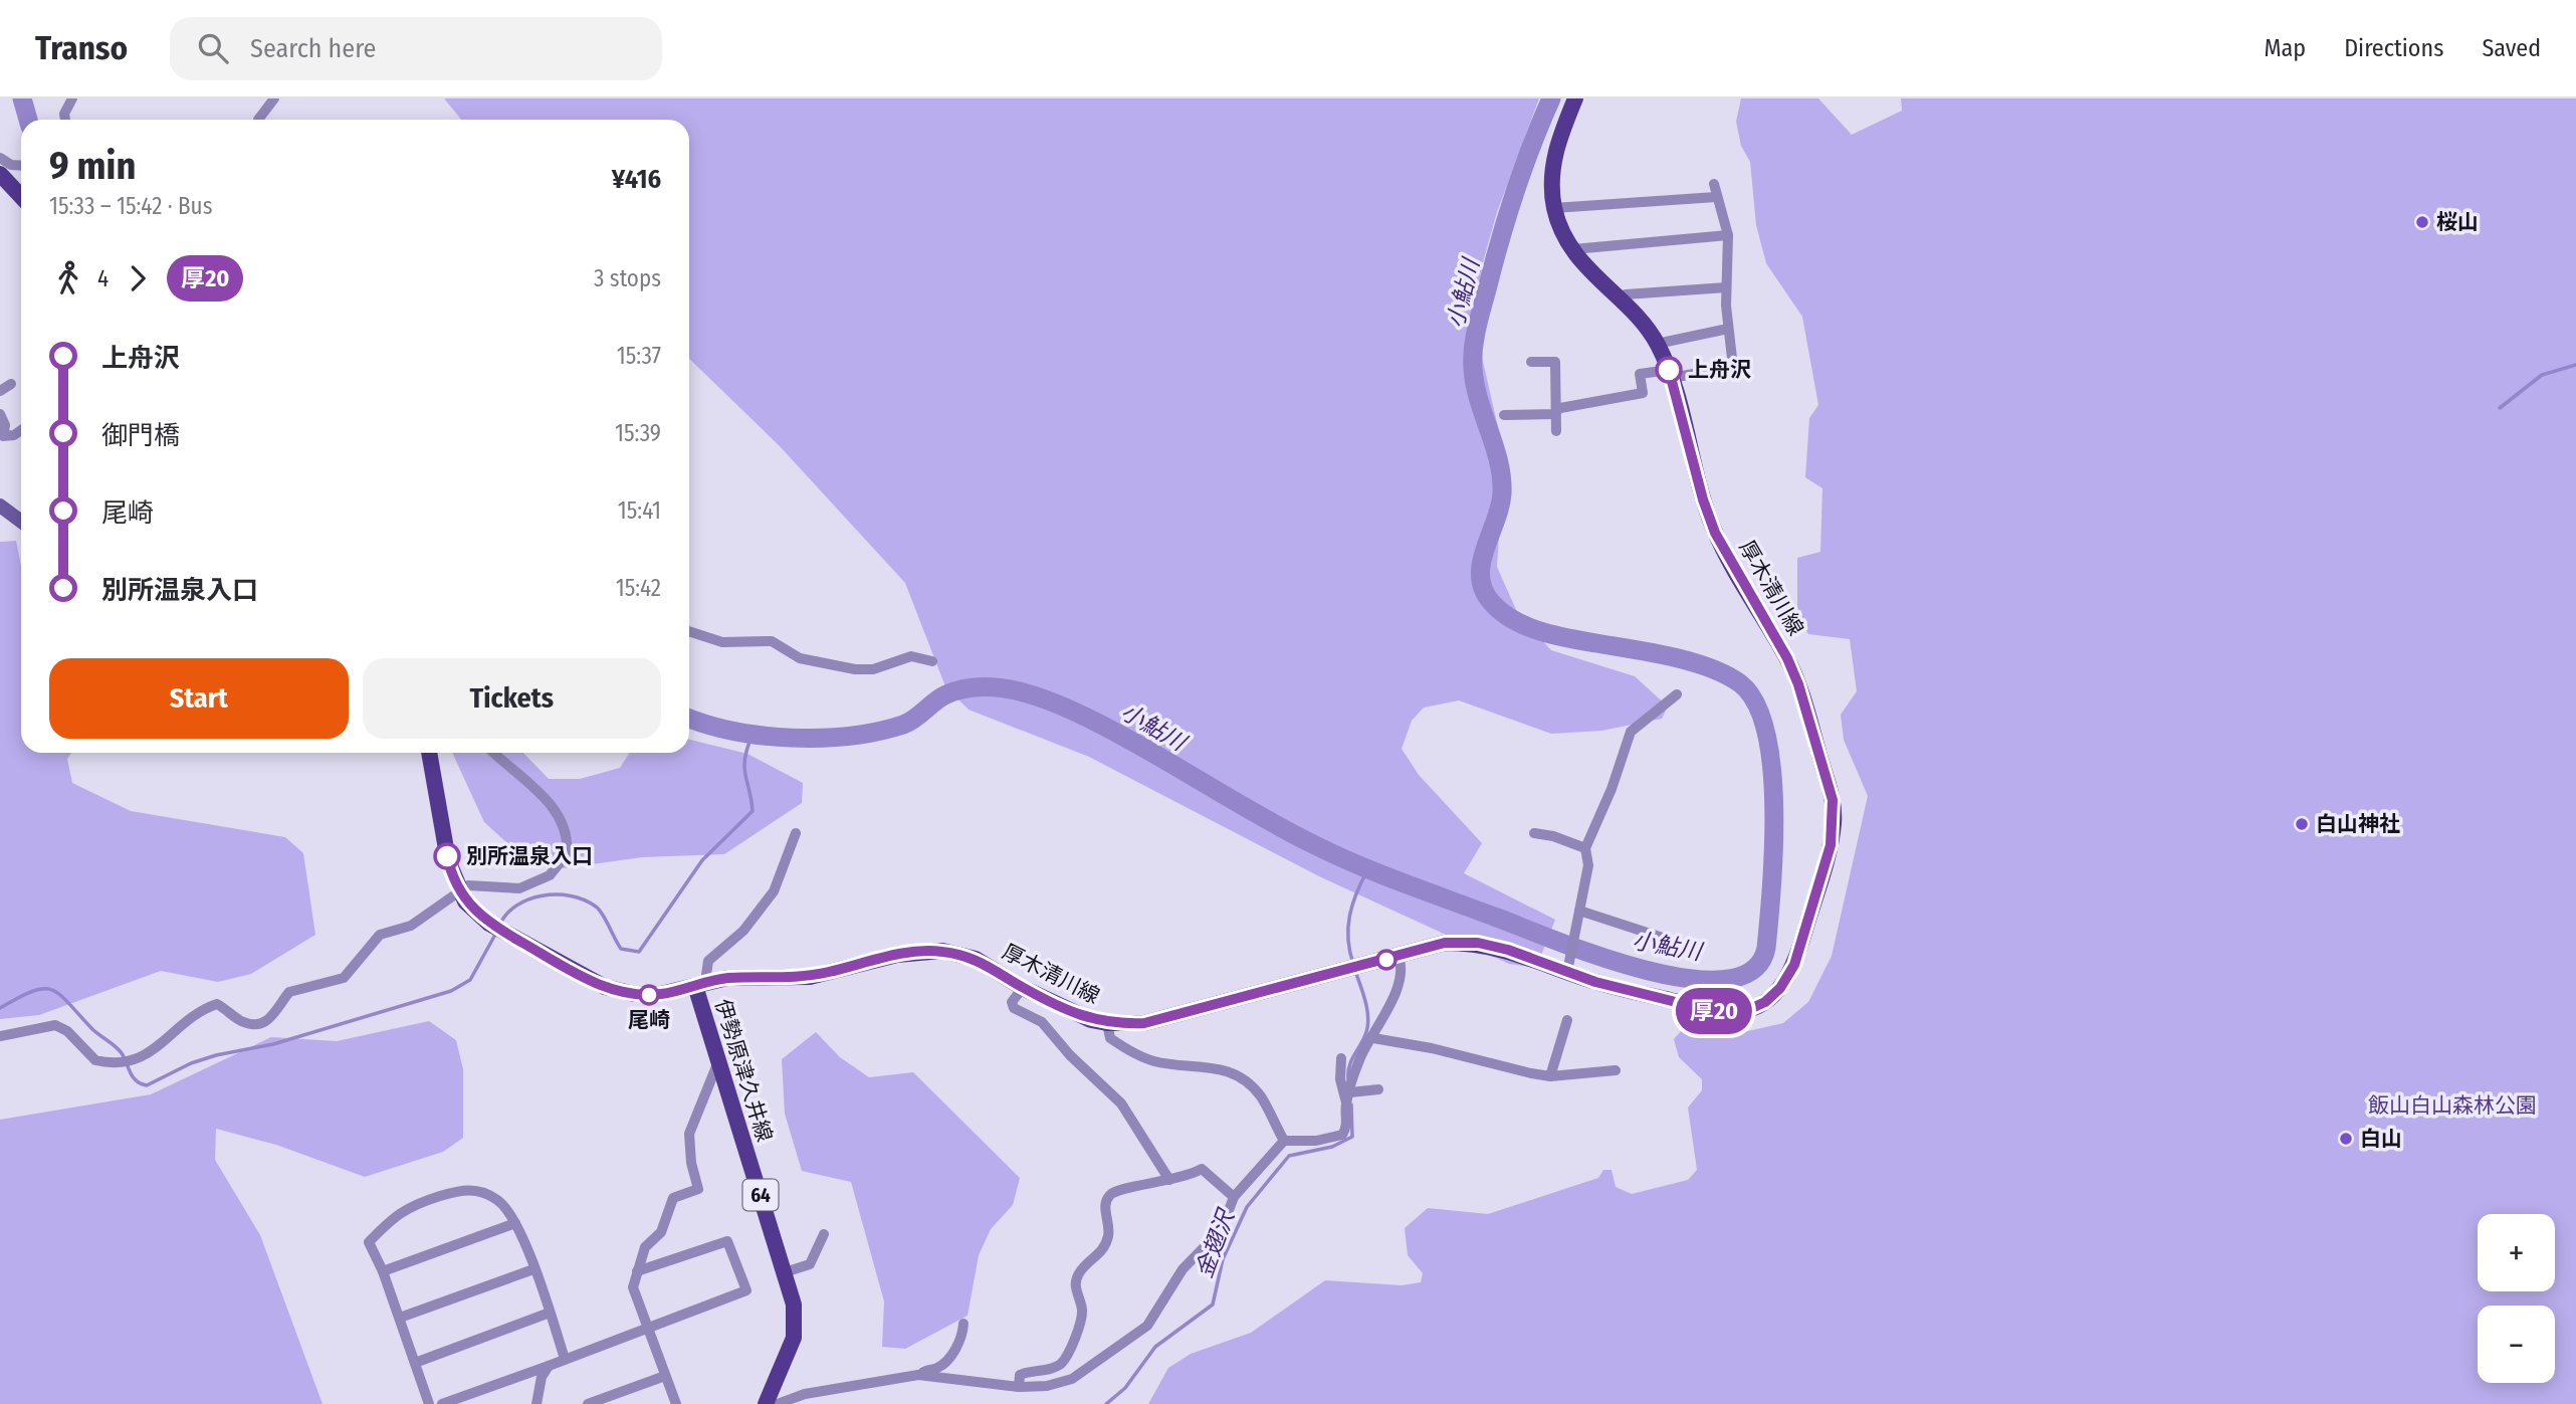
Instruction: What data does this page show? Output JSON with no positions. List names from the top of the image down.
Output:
{
  "streets": {
    "main road": ["厚木清川線", "伊勢原津久井線", "64"]
  },
  "crossings": [
    ["厚木清川線", "伊勢原津久井線"]
  ],
  "water": ["小鮎川", "金翅沢"],
  "parks": ["飯山白山森林公園"],
  "places": [
    "桜山",
    "上舟沢",
    "白山神社",
    "別所温泉入口",
    "尾崎",
    "白山"
  ],
  "lines": ["bus line 厚20"],
  "page": {
    "header": "Transo",
    "search": "Search here",
    "nav": ["Map", "Directions", "Saved"],
    "on_map": "厚20",
    "heading": ["9 min", "15:33 – 15:42 · Bus", "¥416"],
    "legs": ["4", "厚20", "3 stops"],
    "list": [
      {
        "name": "上舟沢",
        "value": "15:37"
      },
      {
        "name": "御門橋",
        "value": "15:39"
      },
      {
        "name": "尾崎",
        "value": "15:41"
      },
      {
        "name": "別所温泉入口",
        "value": "15:42"
      }
    ],
    "buttons": ["Start", "Tickets"],
    "map_buttons": ["+", "−"]
  }
}
